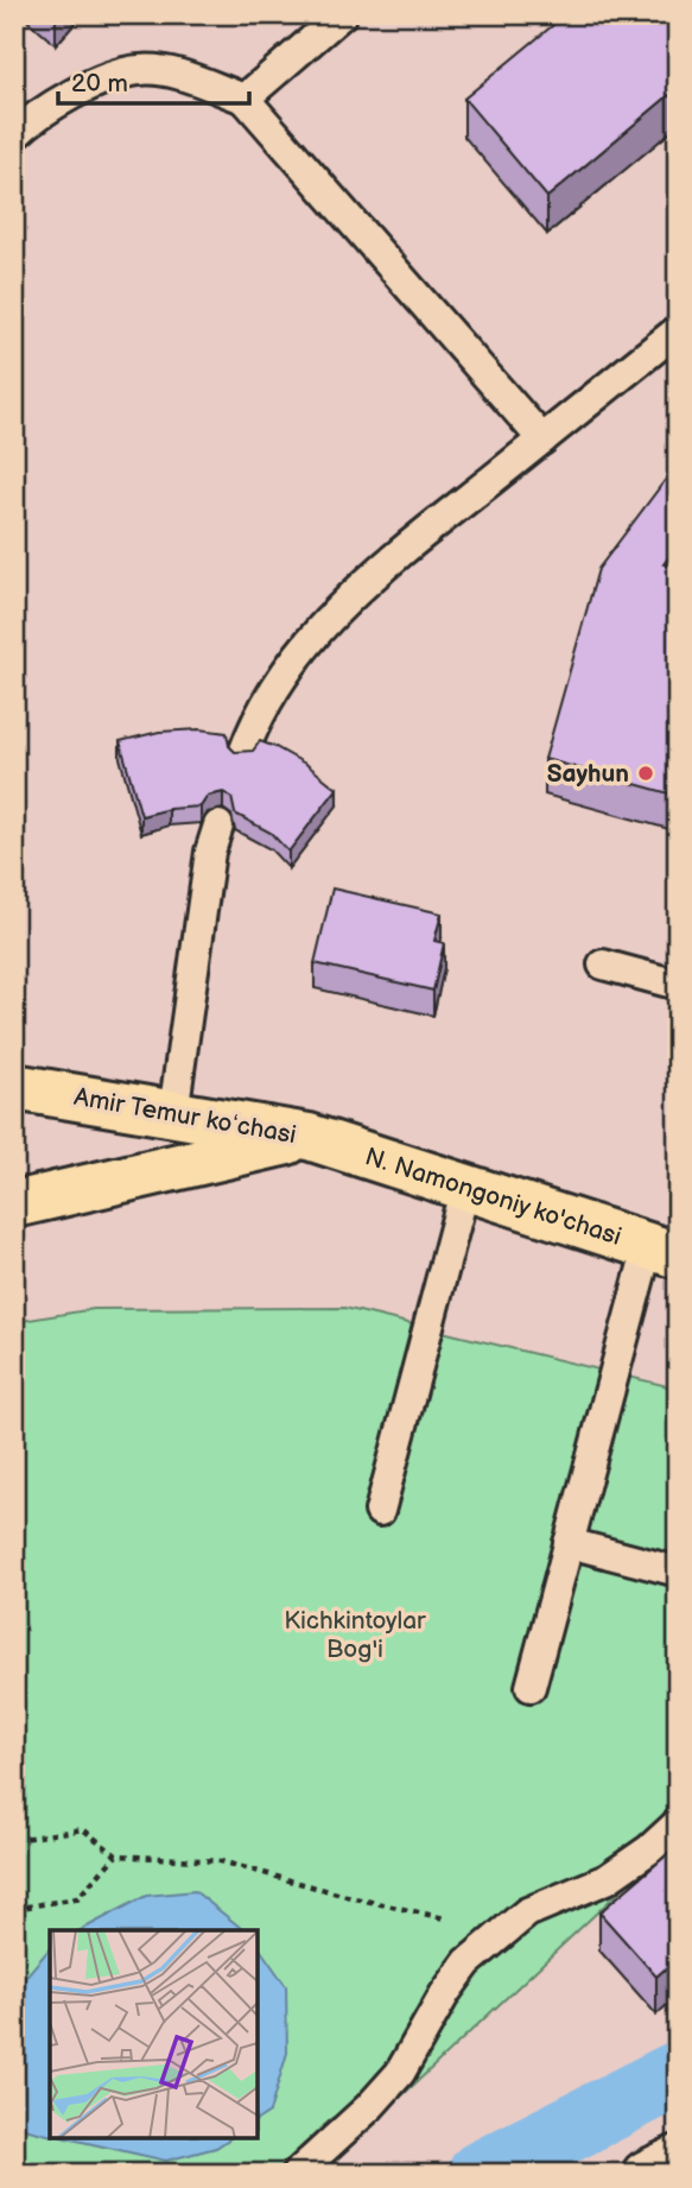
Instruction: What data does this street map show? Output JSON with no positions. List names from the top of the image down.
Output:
{
  "streets": {
    "main road": ["Amir Temur koʻchasi", "N. Namongoniy ko'chasi"]
  },
  "crossings": [
    ["Amir Temur koʻchasi", "N. Namongoniy ko'chasi"]
  ],
  "parks": ["Kichkintoylar Bog'i"],
  "places": ["Sayhun"],
  "scale_bar": "20 m"
}
